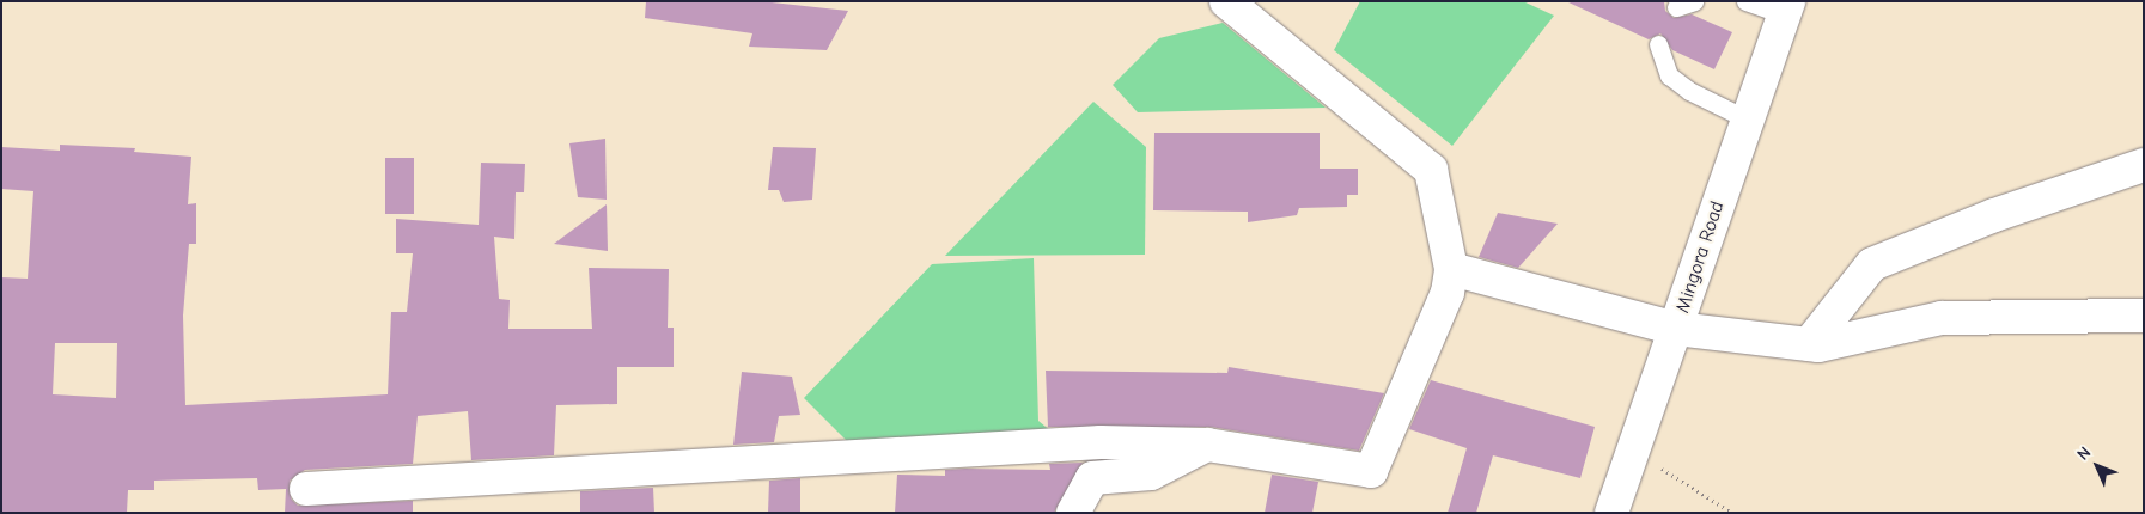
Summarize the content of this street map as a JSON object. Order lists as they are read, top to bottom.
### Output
{
  "streets": {
    "street": ["Mingora Road"]
  },
  "north": "top left"
}
